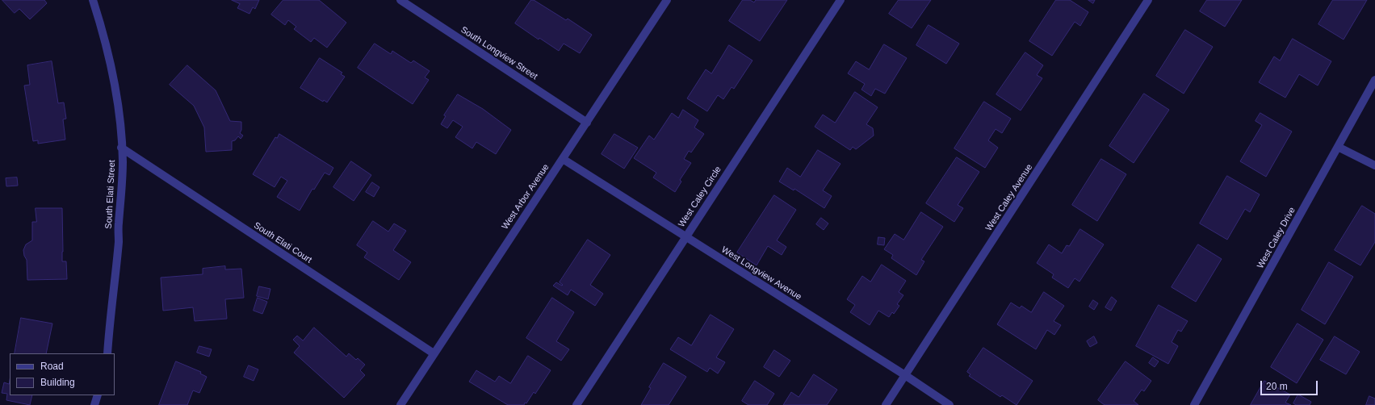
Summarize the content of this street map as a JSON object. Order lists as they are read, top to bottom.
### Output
{
  "streets": {
    "street": [
      "South Longview Street",
      "South Elati Street",
      "West Arbor Avenue",
      "West Caley Circle",
      "West Caley Avenue",
      "West Caley Drive",
      "South Elati Court",
      "West Longview Avenue"
    ]
  },
  "crossings": [
    ["South Longview Street", "West Arbor Avenue"],
    ["South Elati Street", "South Elati Court"],
    ["West Arbor Avenue", "South Elati Court"],
    ["West Arbor Avenue", "West Longview Avenue"],
    ["West Caley Circle", "West Longview Avenue"],
    ["West Caley Avenue", "West Longview Avenue"]
  ],
  "legend": ["Road", "Building"],
  "scale_bar": "20 m"
}
